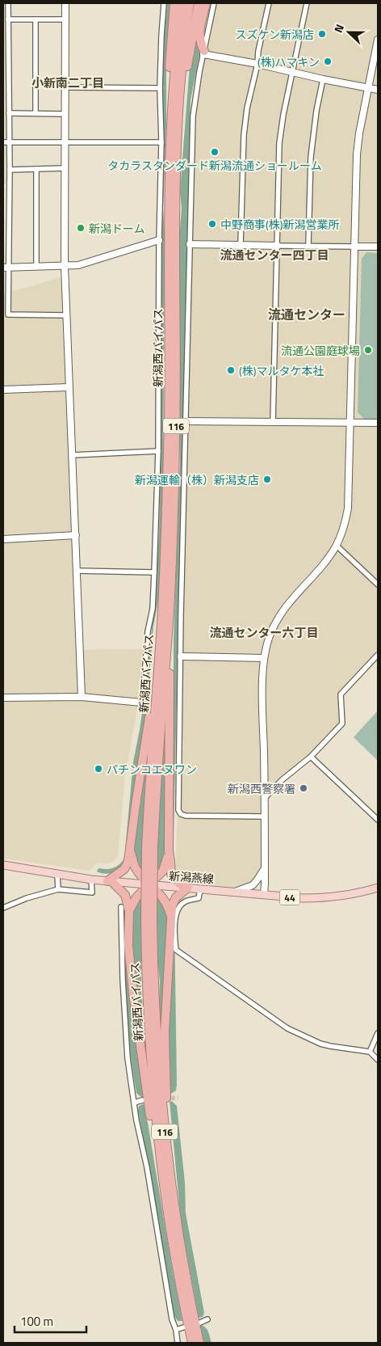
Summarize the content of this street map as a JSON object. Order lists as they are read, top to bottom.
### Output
{
  "streets": {
    "highway": ["新潟西バイパス", "116"],
    "main road": ["新潟燕線", "44"]
  },
  "districts": [
    "小新南二丁目",
    "流通センター四丁目",
    "流通センター",
    "流通センター六丁目"
  ],
  "places": [
    "スズケン新潟店",
    "(株)ハマキン",
    "タカラスタンダード新潟流通ショールーム",
    "中野商事(株)新潟営業所",
    "新潟ドーム",
    "流通公園庭球場",
    "(株)マルタケ本社",
    "新潟運輸（株）新潟支店",
    "パチンコエヌワン",
    "新潟西警察署"
  ],
  "scale_bar": "100 m",
  "north": "left"
}
